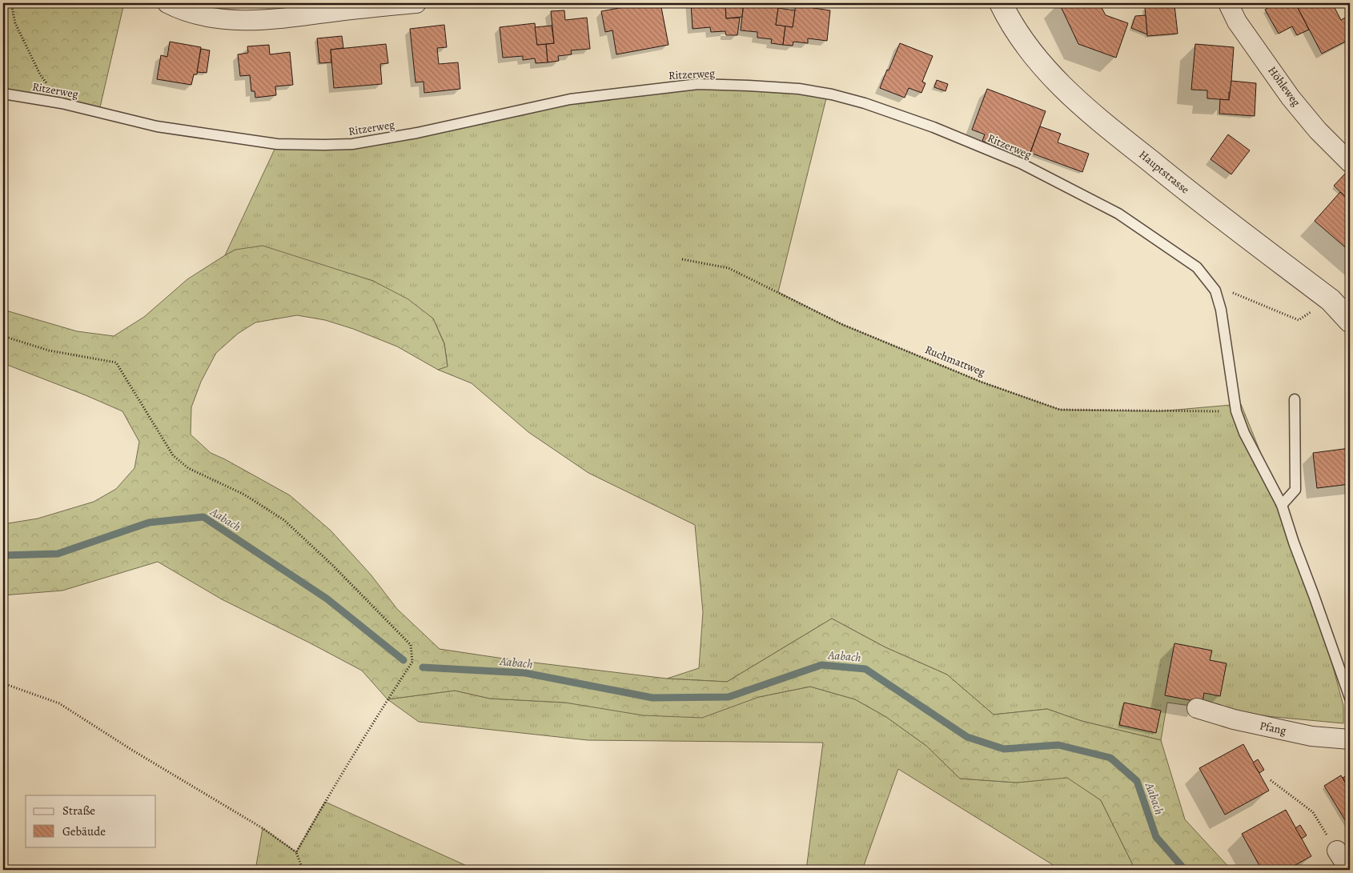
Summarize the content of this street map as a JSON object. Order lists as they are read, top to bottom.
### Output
{
  "streets": {
    "street": ["Höhleweg", "Hauptstrasse", "Pfang"],
    "lane": ["Ritzerweg"],
    "path": ["Ruchmattweg"]
  },
  "crossings": [
    ["Ritzerweg", "Ruchmattweg"]
  ],
  "water": ["Aabach"],
  "legend": ["Straße", "Gebäude"]
}
